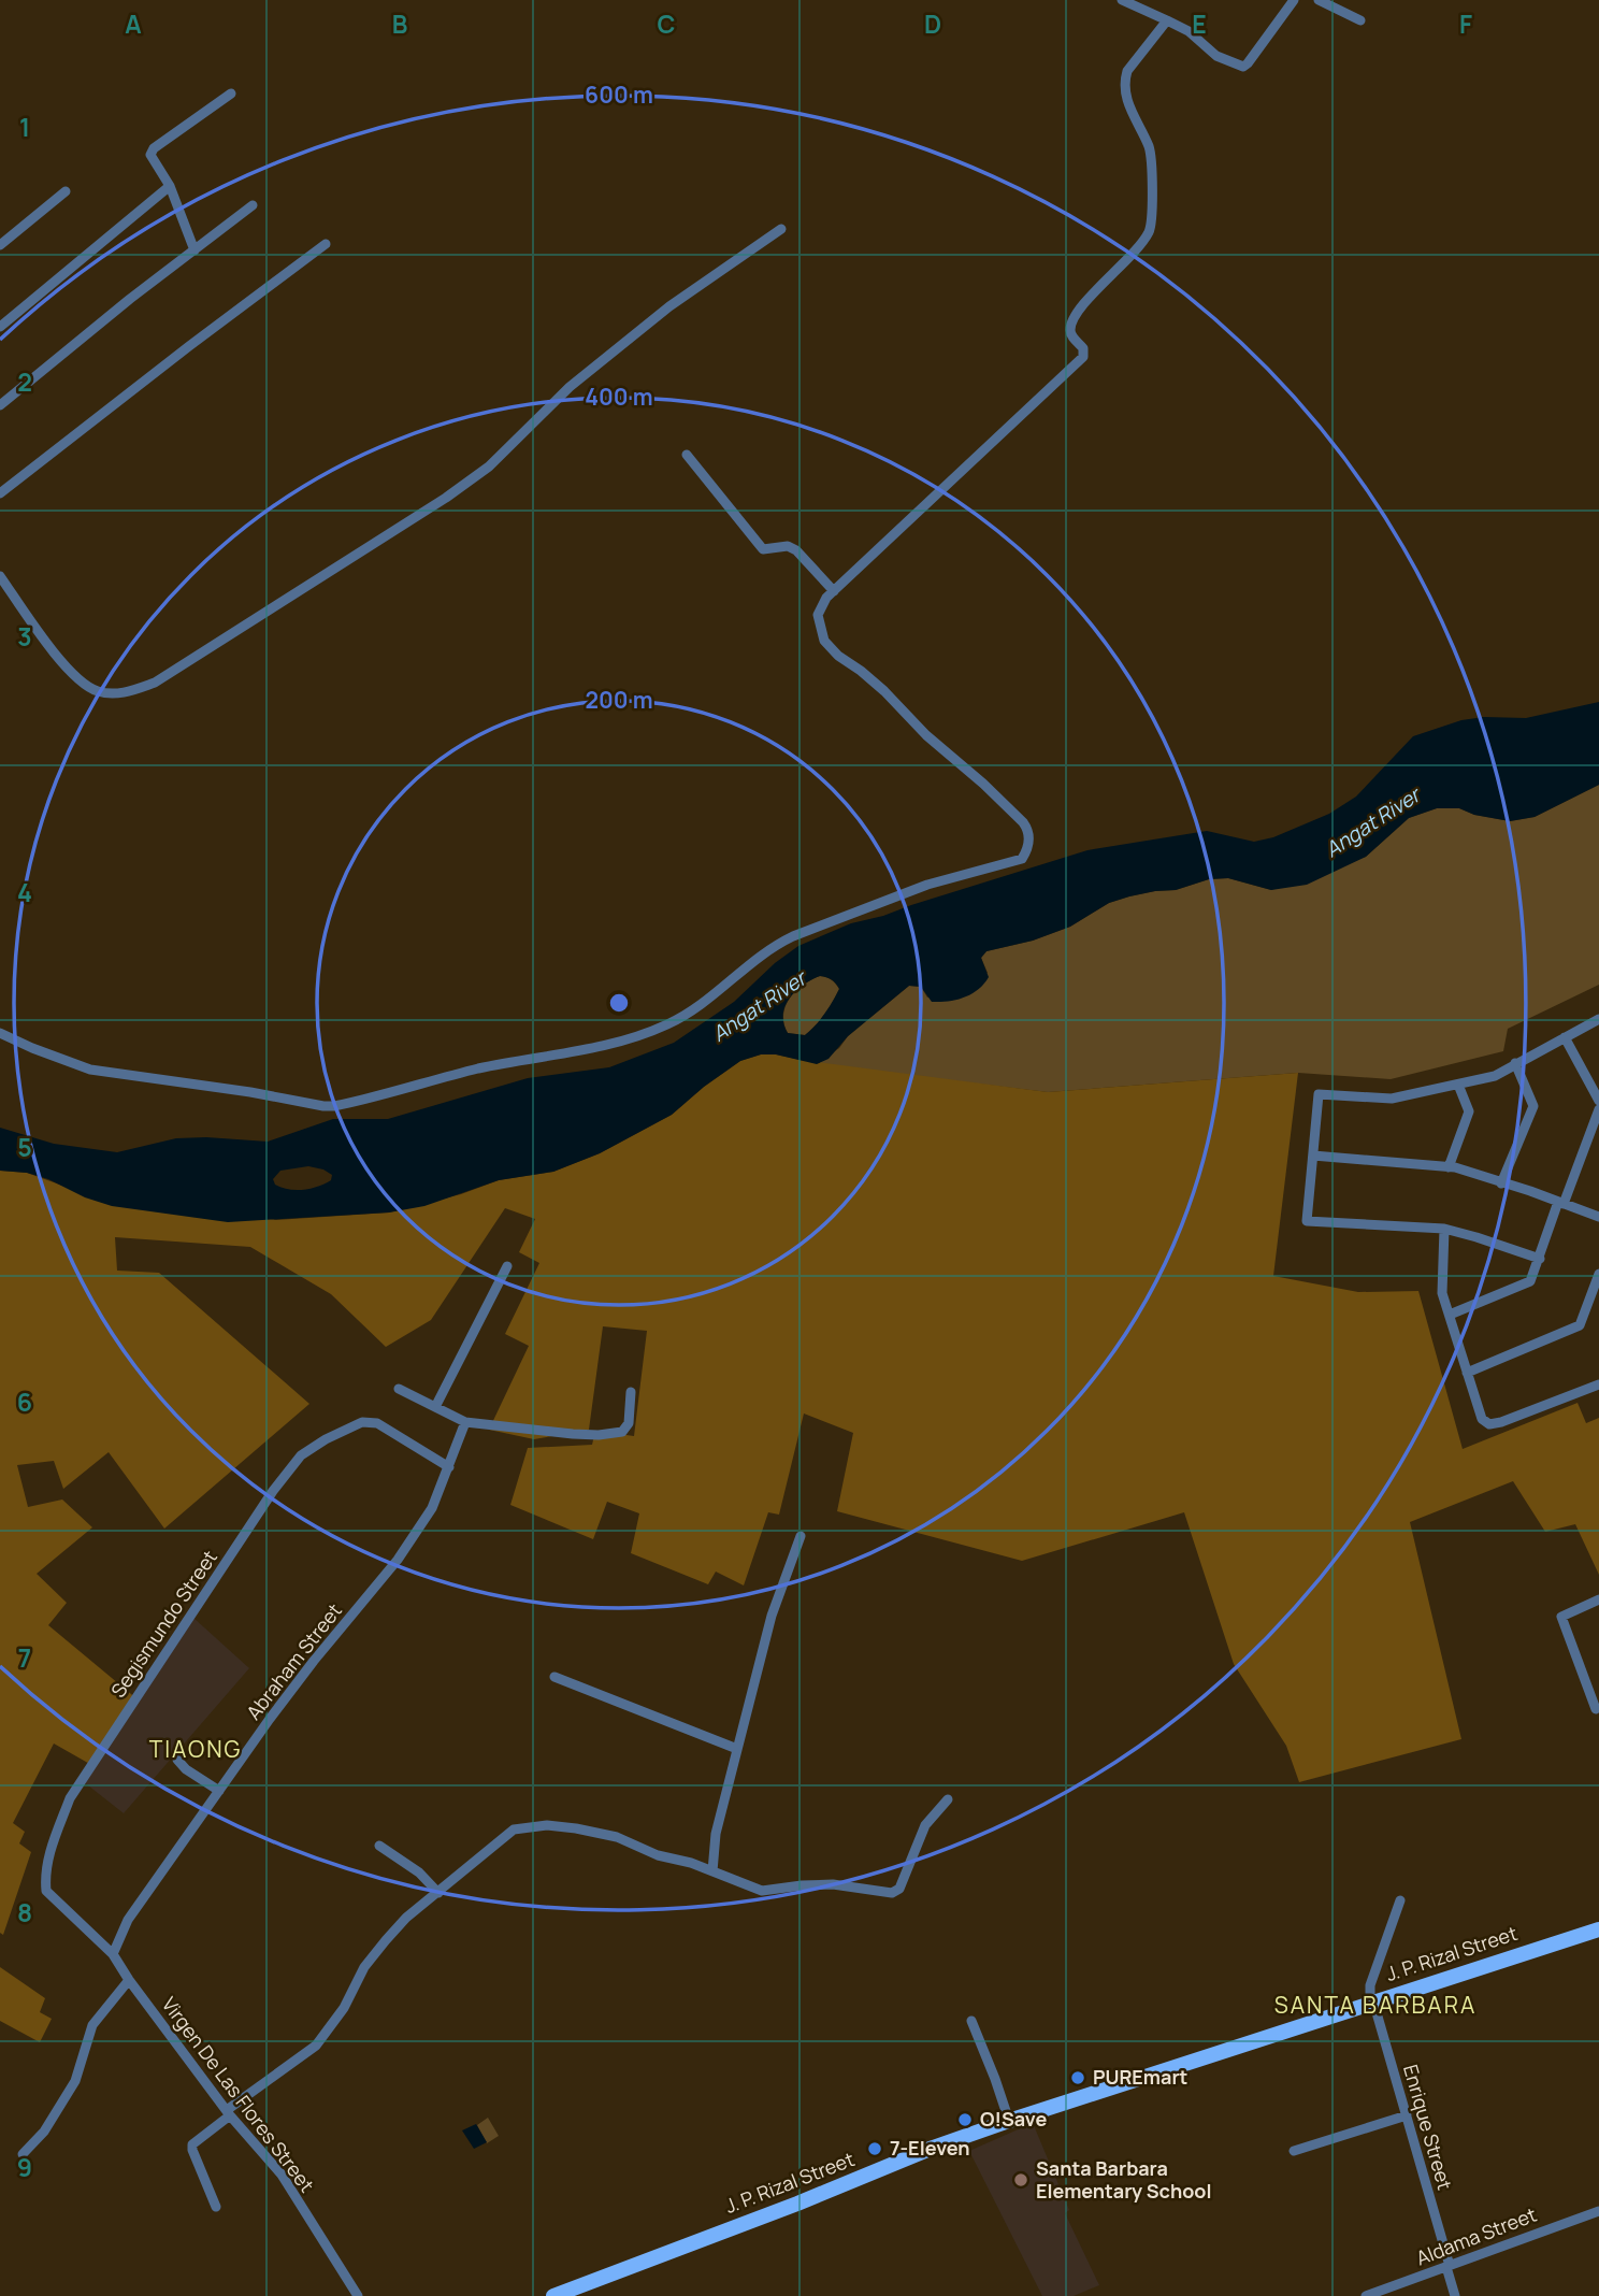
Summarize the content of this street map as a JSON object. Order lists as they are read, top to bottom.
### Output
{
  "streets": {
    "main road": ["J. P. Rizal Street"],
    "street": [
      "Segismundo Street",
      "Abraham Street",
      "Virgen De Las Flores Street",
      "Enrique Street",
      "Aldama Street"
    ]
  },
  "crossings": [
    ["Segismundo Street", "Abraham Street"],
    ["Segismundo Street", "Virgen De Las Flores Street"],
    ["Abraham Street", "Virgen De Las Flores Street"],
    ["J. P. Rizal Street", "Enrique Street"],
    ["Enrique Street", "Aldama Street"]
  ],
  "districts": ["TIAONG", "SANTA BARBARA"],
  "water": ["Angat River"],
  "places": [
    "PUREmart",
    "O!Save",
    "7-Eleven",
    "Santa Barbara Elementary School"
  ],
  "grid": {
    "columns": [
      "A",
      "B",
      "C",
      "D",
      "E",
      "F"
    ],
    "rows": [
      "1",
      "2",
      "3",
      "4",
      "5",
      "6",
      "7",
      "8",
      "9"
    ]
  },
  "rings": ["600 m", "400 m", "200 m"]
}
